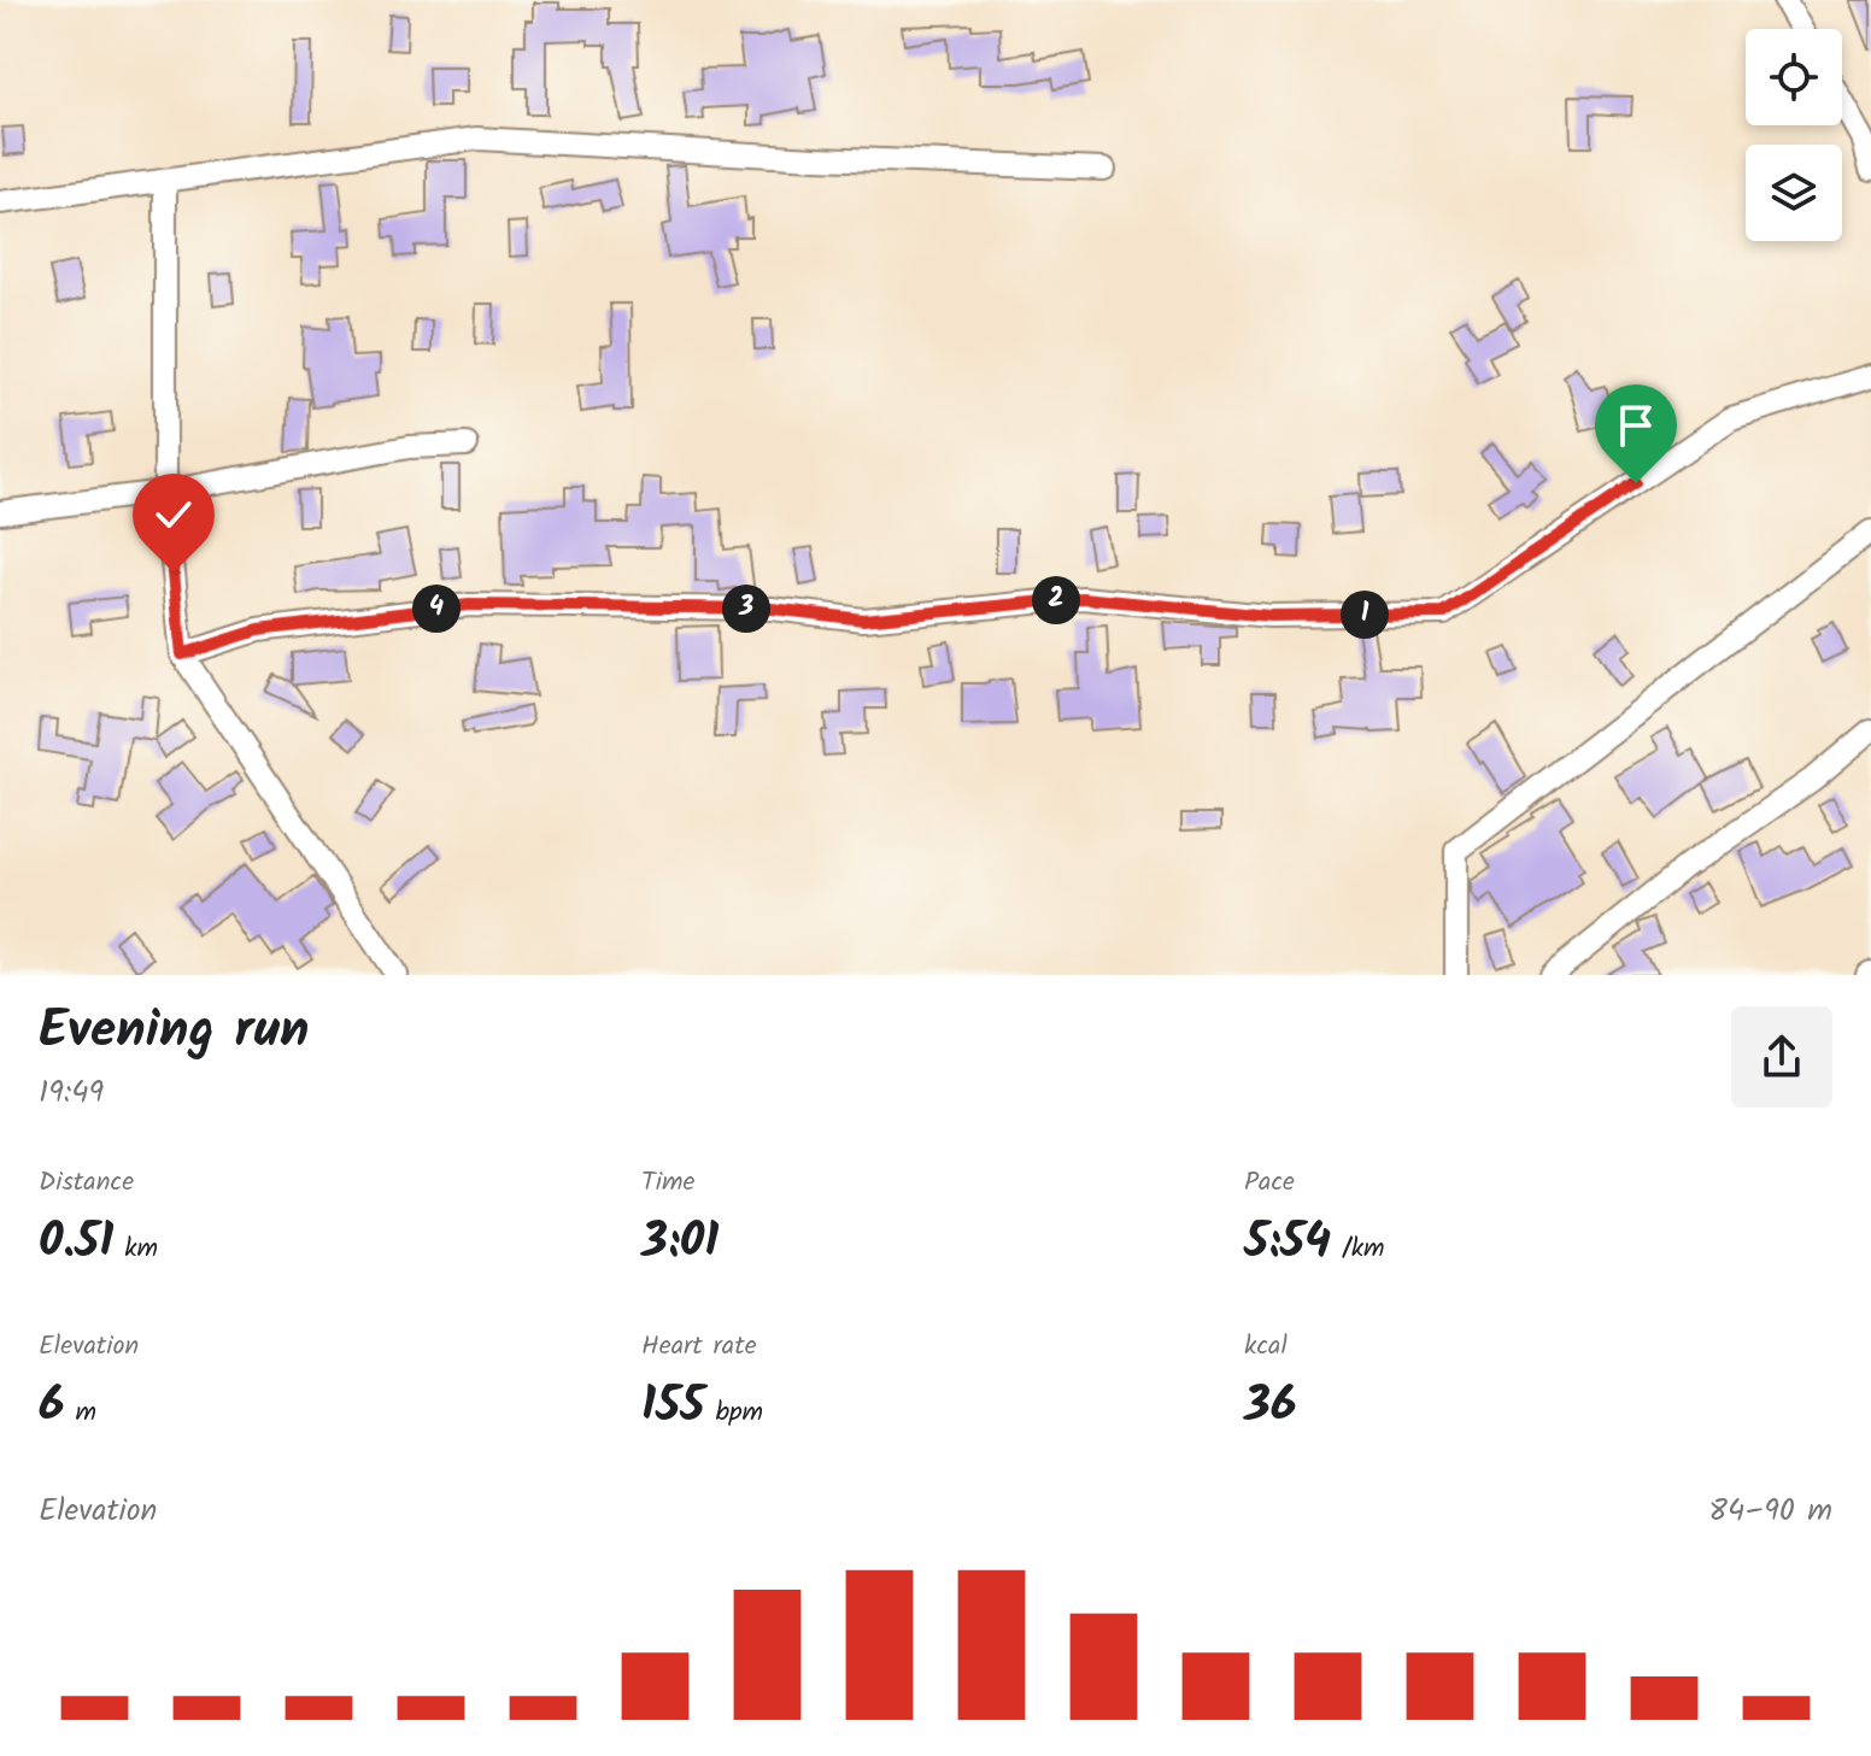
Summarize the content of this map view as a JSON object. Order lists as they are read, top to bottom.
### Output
{
  "page": {
    "pins": [
      "2",
      "3",
      "4",
      "1"
    ],
    "heading": ["Evening run", "19:49"],
    "stats": [
      ["Distance", "0.51 km"],
      ["Time", "3:01"],
      ["Pace", "5:54 /km"],
      ["Elevation", "6 m"],
      ["Heart rate", "155 bpm"],
      ["kcal", "36"]
    ],
    "chart": ["Elevation", "84–90 m"]
  }
}
